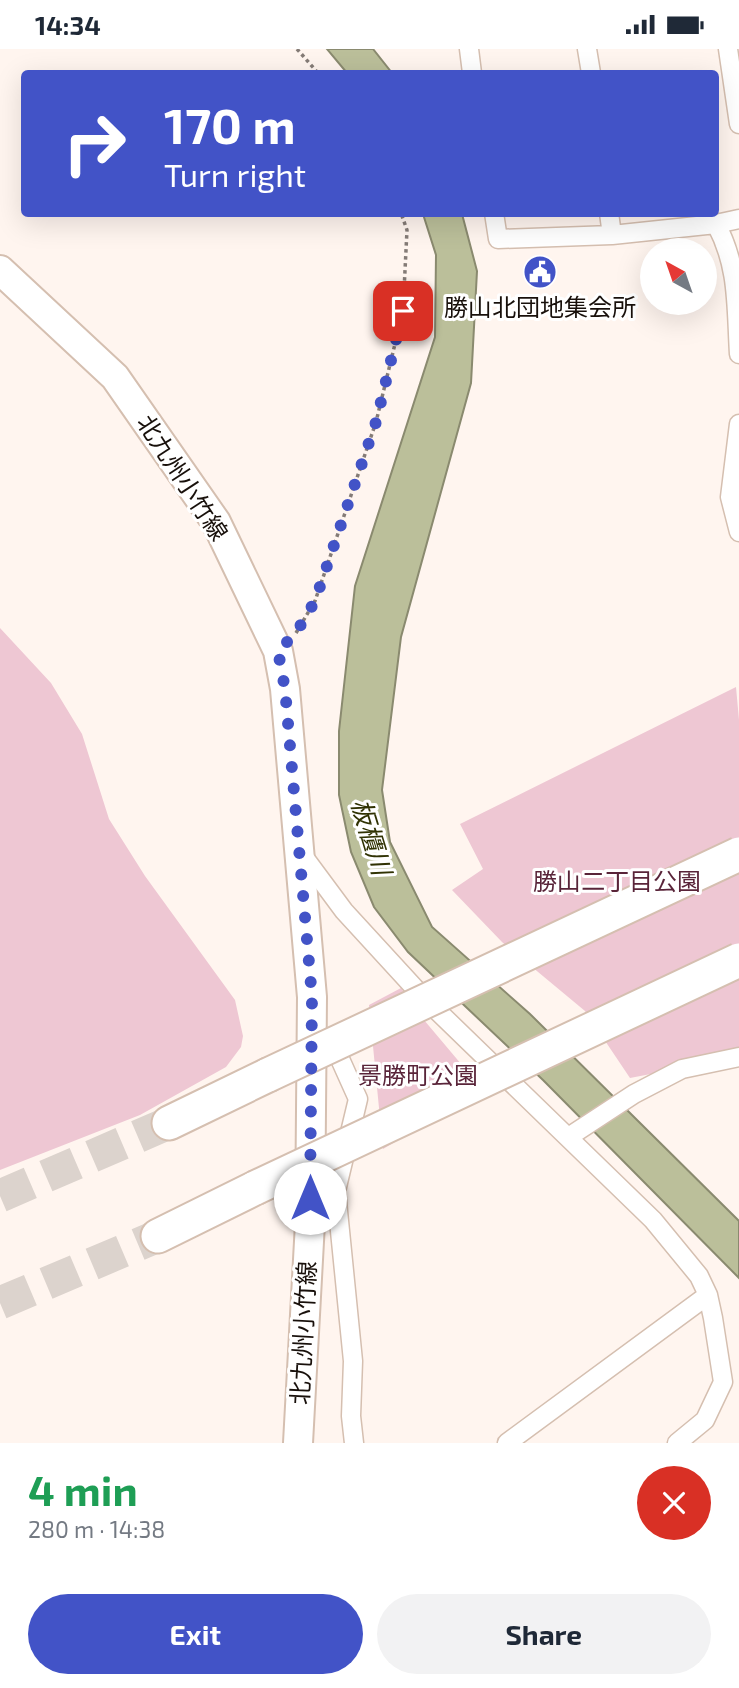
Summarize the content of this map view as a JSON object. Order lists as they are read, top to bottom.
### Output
{
  "streets": {
    "main road": ["北九州小竹線"]
  },
  "water": ["板櫃川"],
  "parks": ["勝山二丁目公園", "景勝町公園"],
  "places": {
    "public building": ["勝山北団地集会所"]
  },
  "north": "top left",
  "page": {
    "status": "14:34",
    "turn": ["170 m", "Turn right"],
    "heading": ["4 min", "280 m · 14:38"],
    "buttons": ["Exit", "Share"]
  }
}
